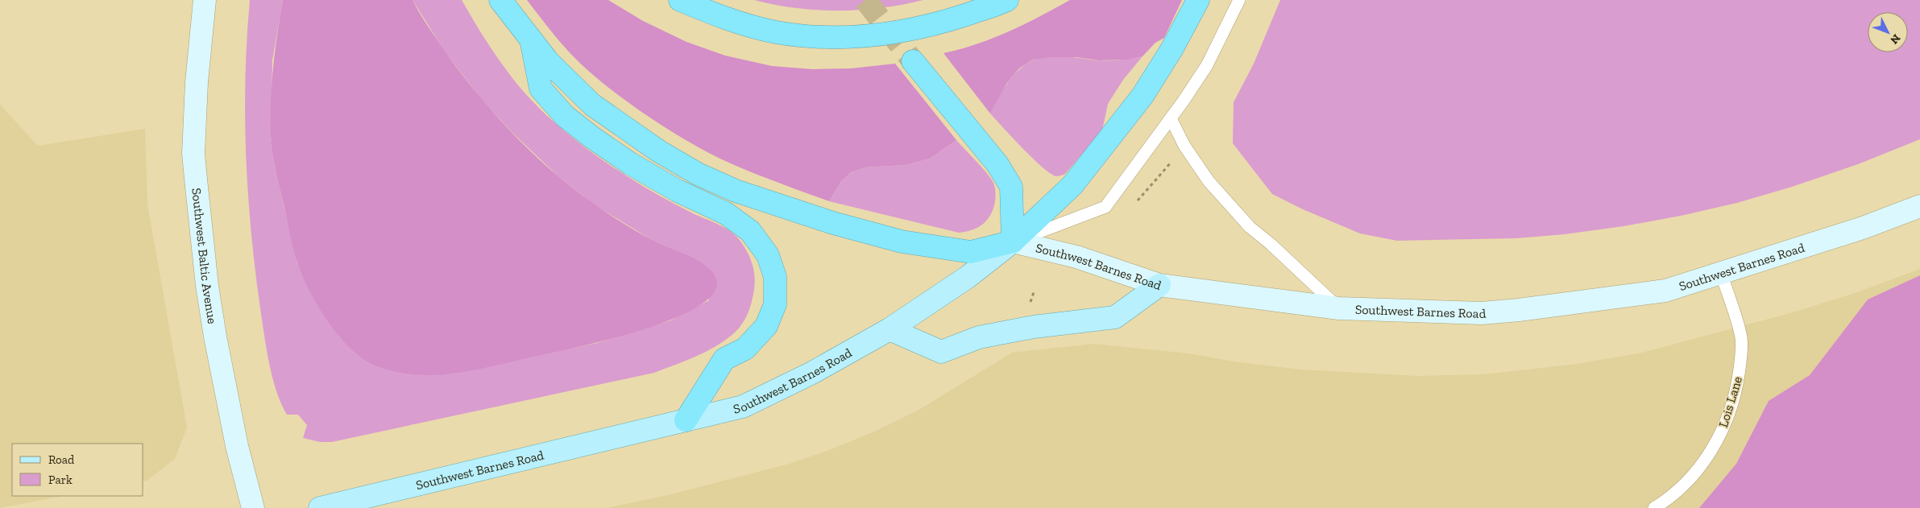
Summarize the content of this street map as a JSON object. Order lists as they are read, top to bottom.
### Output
{
  "streets": {
    "main road": ["Southwest Baltic Avenue", "Southwest Barnes Road"],
    "lane": ["Lois Lane"]
  },
  "crossings": [
    ["Southwest Barnes Road", "Lois Lane"]
  ],
  "legend": ["Road", "Park"],
  "north": "bottom right"
}
